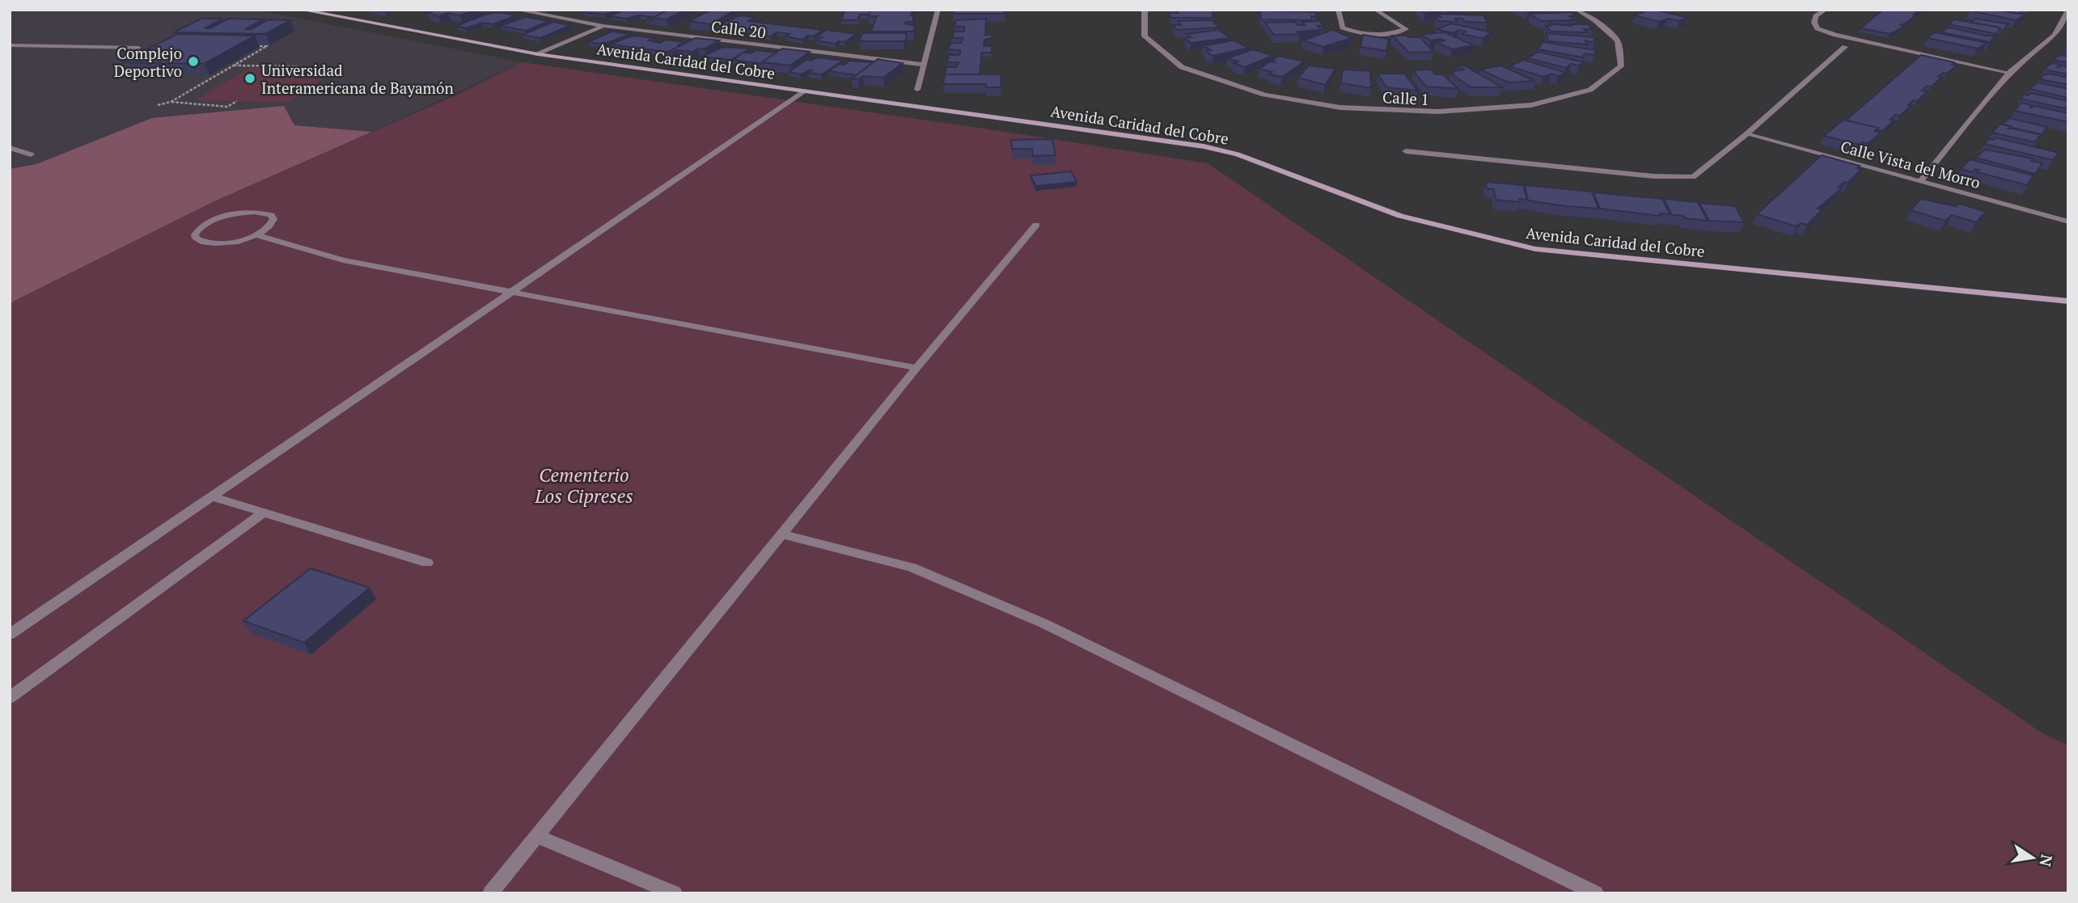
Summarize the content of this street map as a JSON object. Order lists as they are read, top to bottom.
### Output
{
  "streets": {
    "street": [
      "Calle 20",
      "Avenida Caridad del Cobre",
      "Calle 1",
      "Calle Vista del Morro"
    ]
  },
  "parks": ["Cementerio Los Cipreses"],
  "places": ["Complejo Deportivo", "Universidad Interamericana de Bayamón"],
  "north": "right"
}
